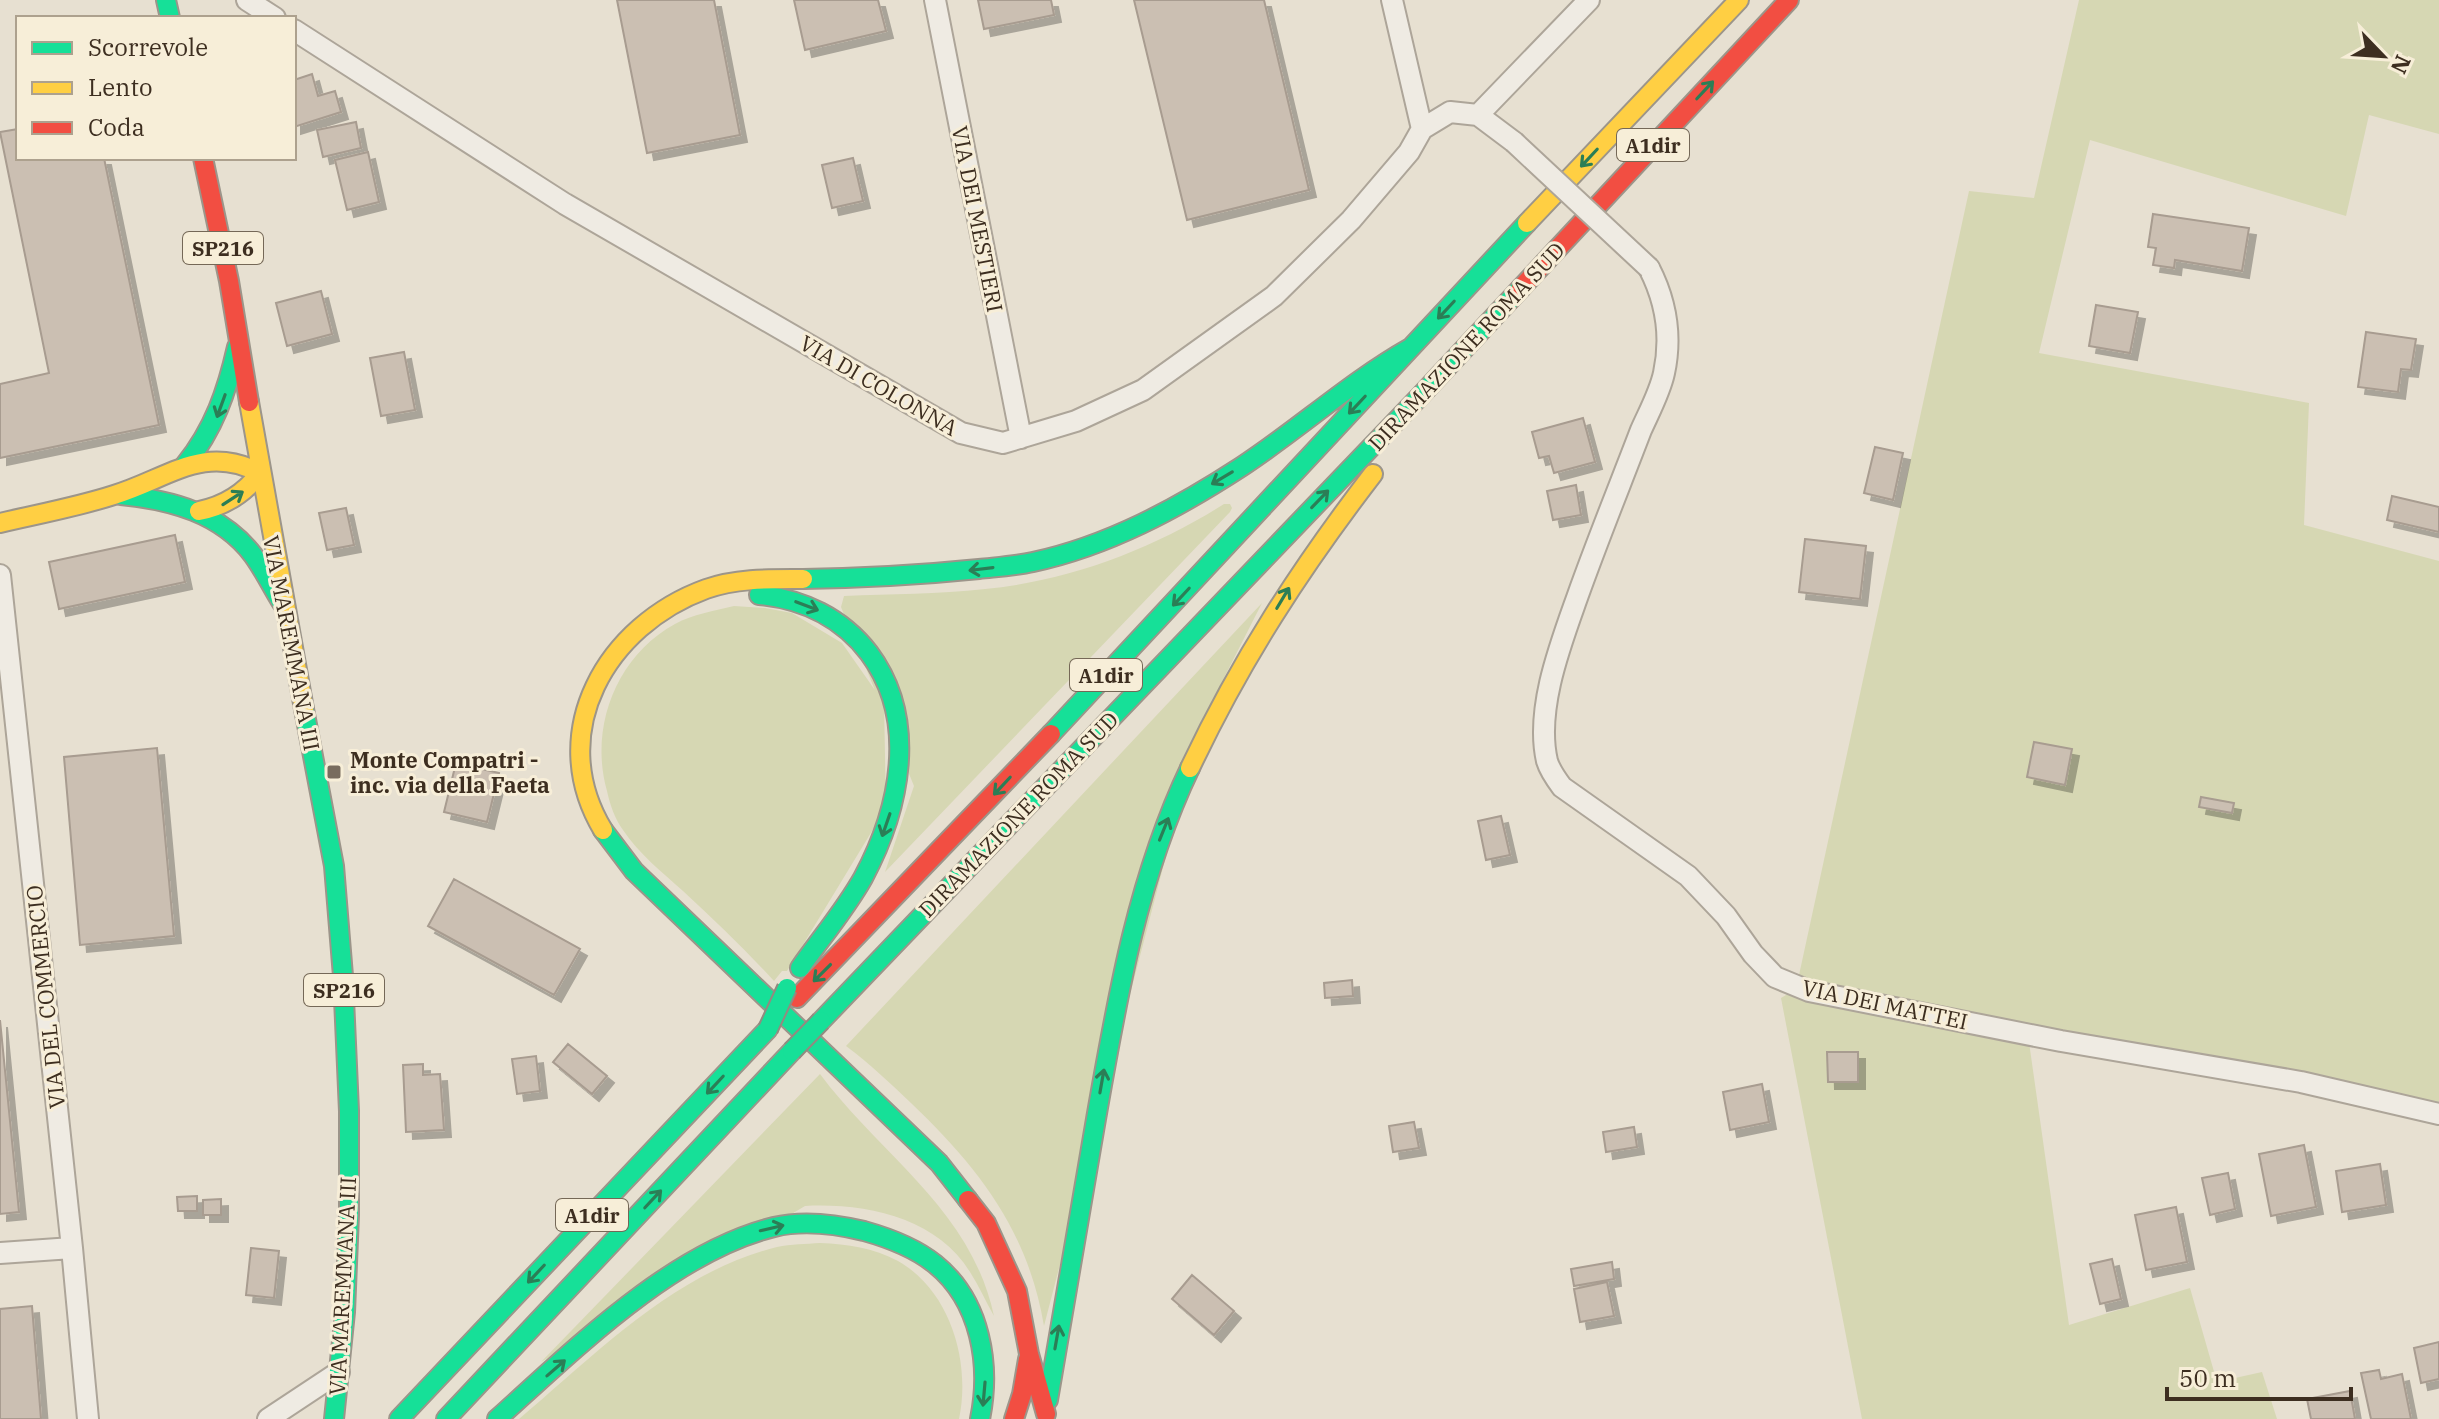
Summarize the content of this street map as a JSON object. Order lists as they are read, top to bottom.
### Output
{
  "streets": {
    "main road": [
      "A1dir",
      "SP216",
      "DIRAMAZIONE ROMA SUD",
      "VIA MAREMMANA III"
    ],
    "street": [
      "VIA DEI MESTIERI",
      "VIA DI COLONNA",
      "VIA DEL COMMERCIO",
      "VIA DEI MATTEI"
    ]
  },
  "crossings": [
    ["A1dir", "DIRAMAZIONE ROMA SUD"],
    ["VIA DEI MESTIERI", "VIA DI COLONNA"]
  ],
  "places": {
    "transit": ["Monte Compatri - inc. via della Faeta"]
  },
  "legend": ["Scorrevole", "Lento", "Coda"],
  "scale_bar": "50 m",
  "north": "bottom right"
}
